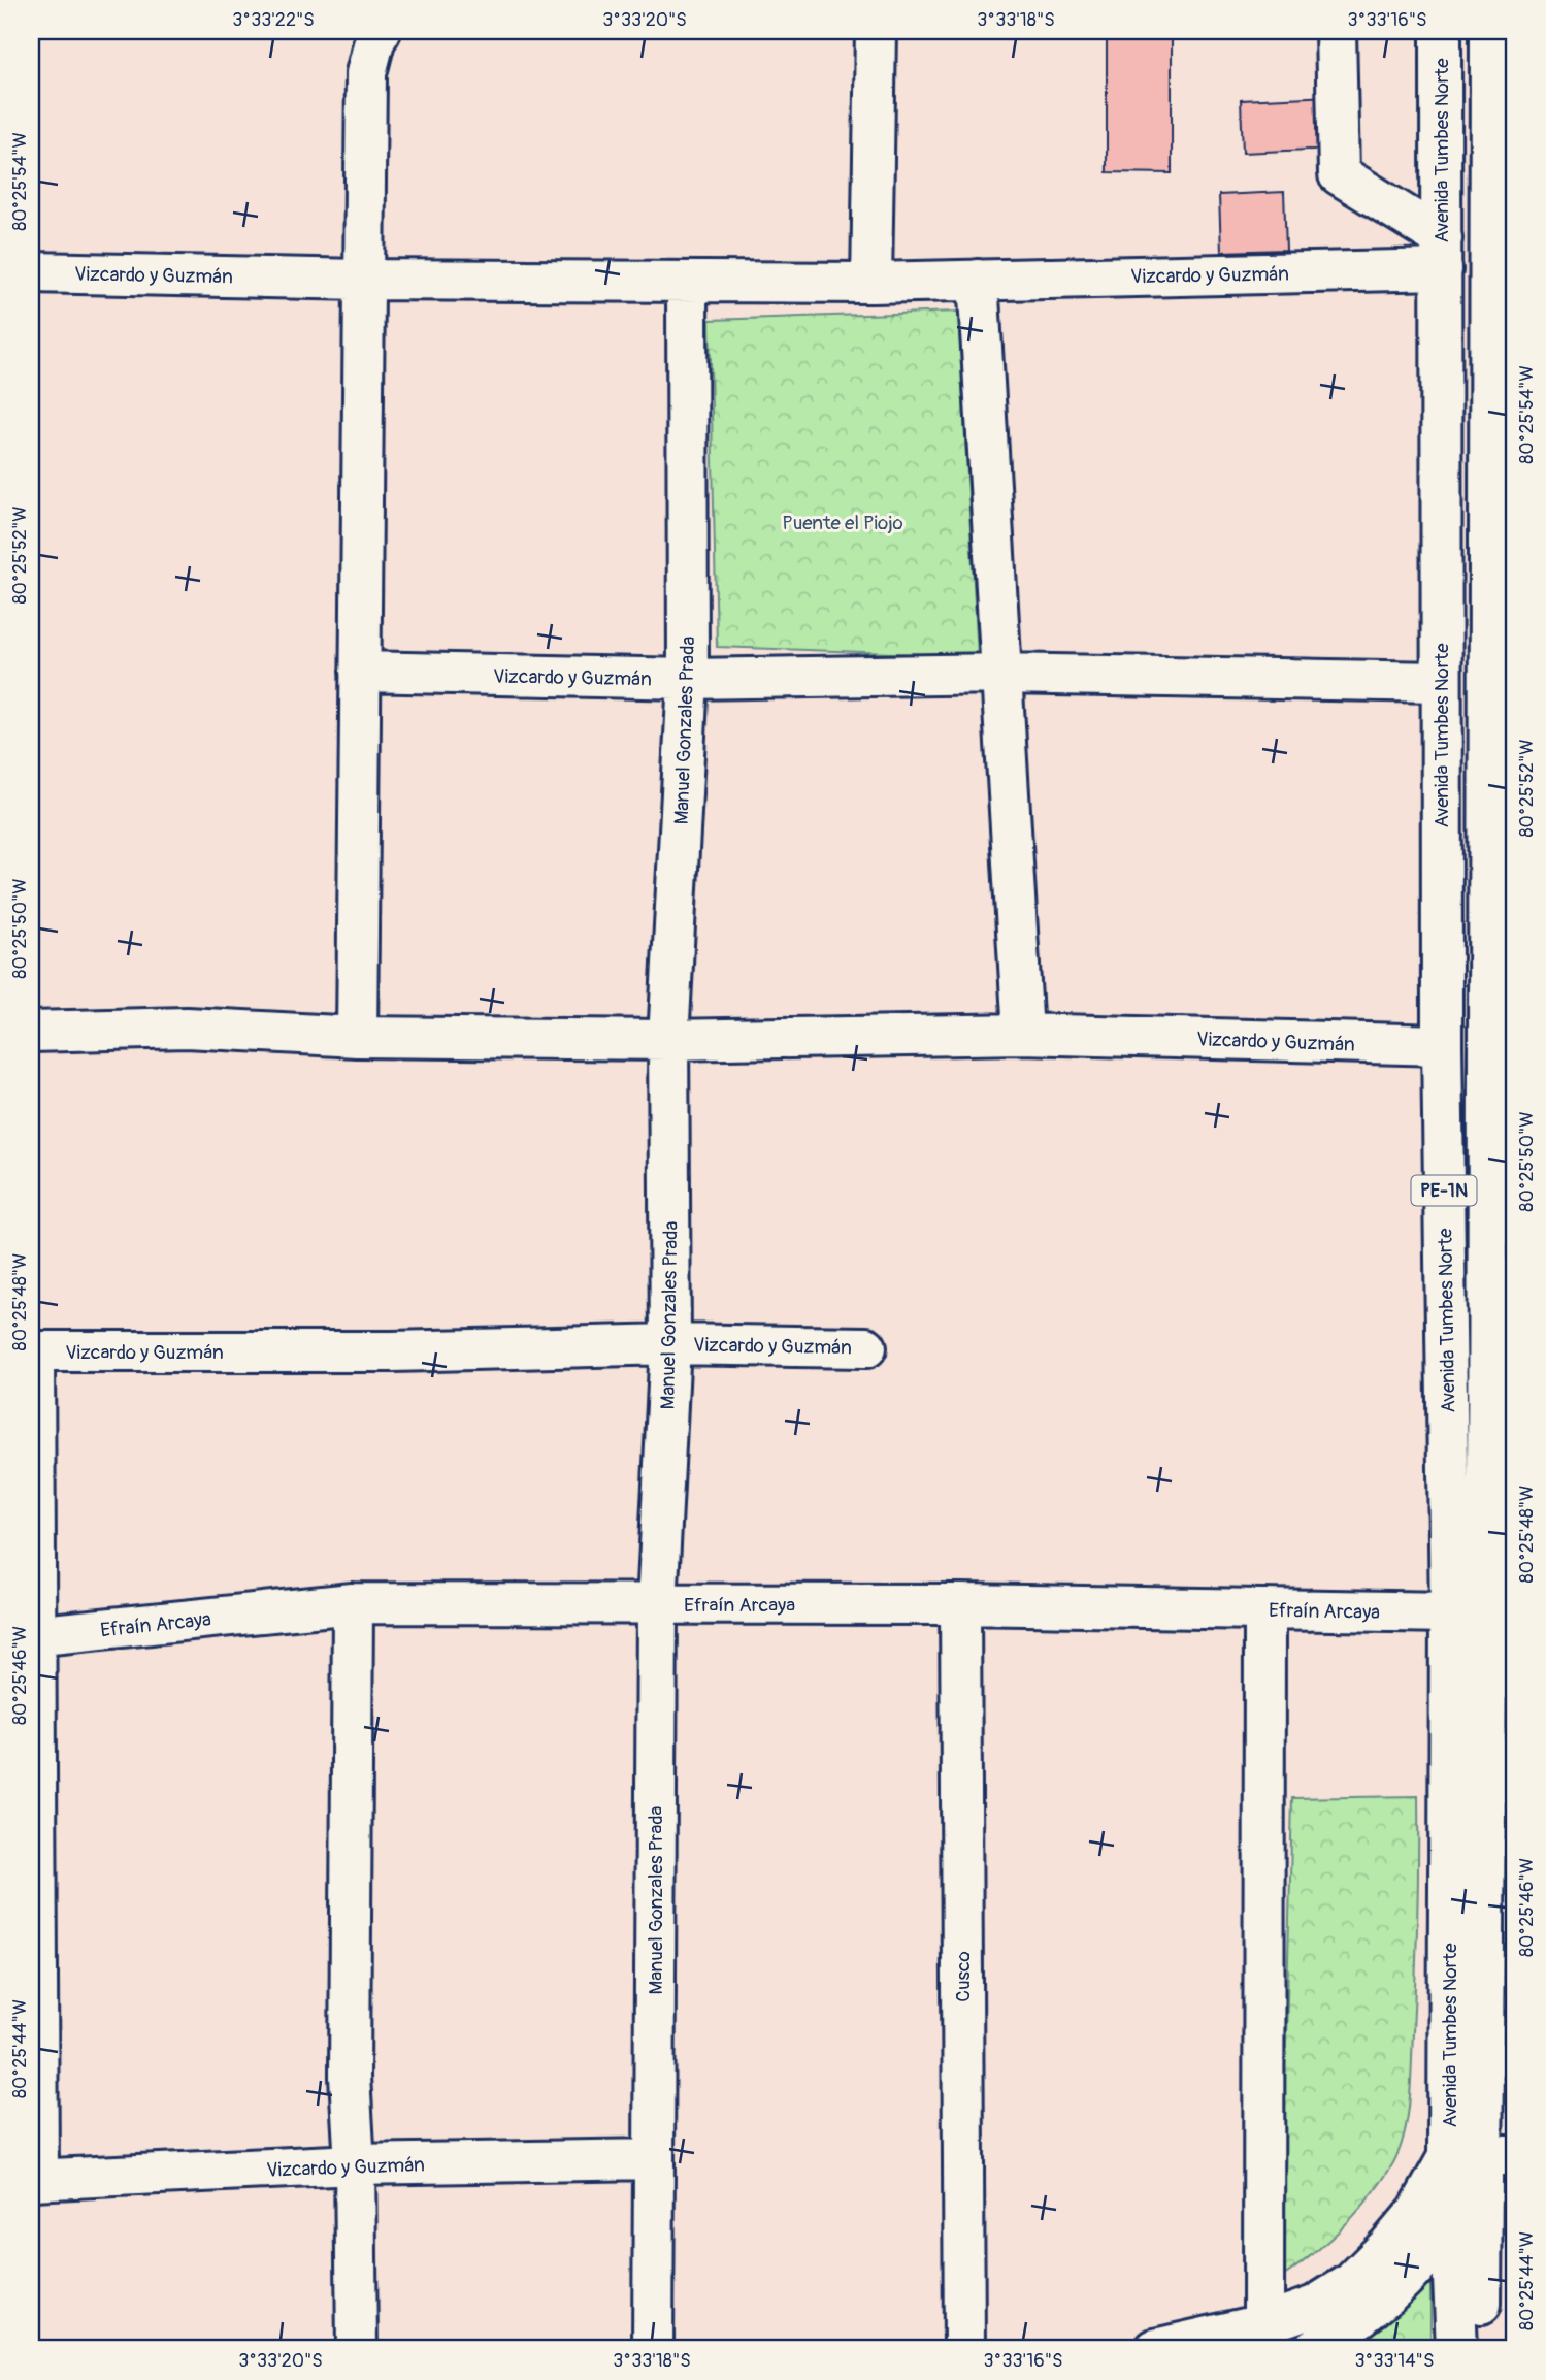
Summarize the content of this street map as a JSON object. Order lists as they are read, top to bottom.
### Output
{
  "streets": {
    "main road": [
      "Avenida Tumbes Norte",
      "Vizcardo y Guzmán",
      "Manuel Gonzales Prada",
      "PE-1N",
      "Efraín Arcaya",
      "Cusco"
    ]
  },
  "crossings": [
    ["Avenida Tumbes Norte", "Vizcardo y Guzmán"],
    ["Avenida Tumbes Norte", "Efraín Arcaya"],
    ["Vizcardo y Guzmán", "Manuel Gonzales Prada"],
    ["Vizcardo y Guzmán", "Efraín Arcaya"],
    ["Manuel Gonzales Prada", "Efraín Arcaya"],
    ["Efraín Arcaya", "Cusco"]
  ],
  "parks": ["Puente el Piojo"],
  "coordinates": [
    "3°33'22\"S",
    "3°33'20\"S",
    "3°33'18\"S",
    "3°33'16\"S",
    "80°25'54\"W",
    "80°25'52\"W",
    "80°25'50\"W",
    "80°25'48\"W",
    "80°25'46\"W",
    "80°25'44\"W",
    "3°33'14\"S"
  ]
}
